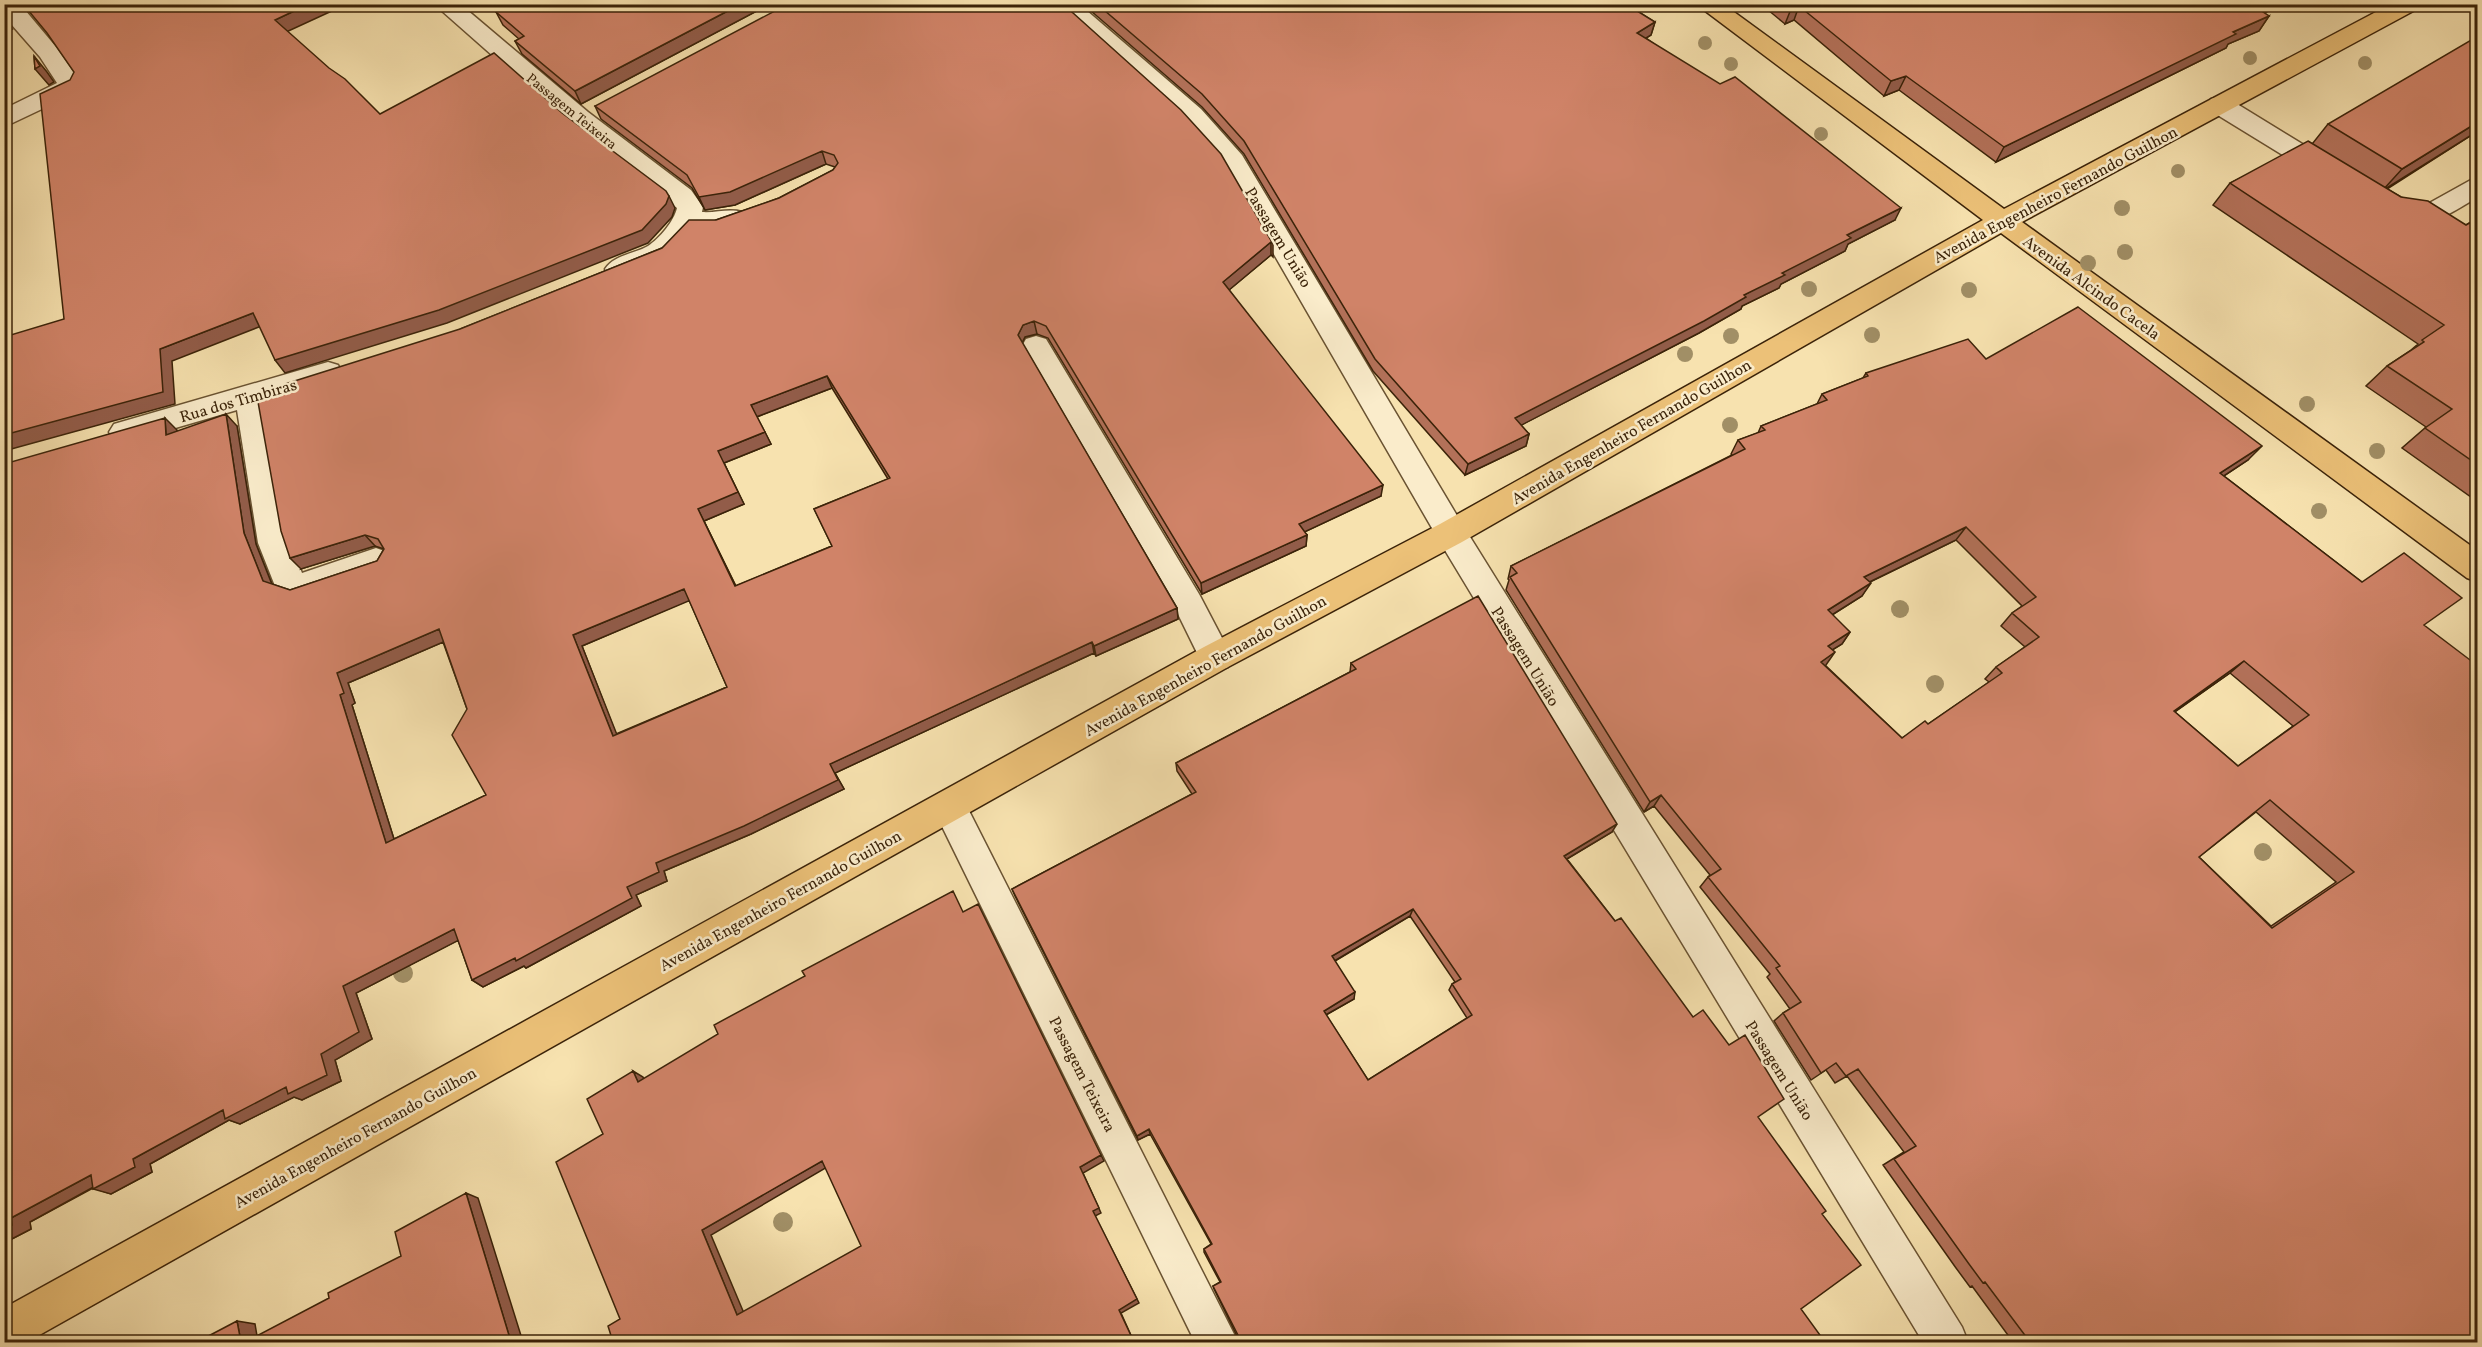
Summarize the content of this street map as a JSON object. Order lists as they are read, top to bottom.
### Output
{
  "streets": {
    "main road": ["Avenida Engenheiro Fernando Guilhon", "Avenida Alcindo Cacela"],
    "street": ["Passagem Teixeira", "Passagem União", "Rua dos Timbiras"]
  },
  "crossings": [
    ["Passagem Teixeira", "Avenida Engenheiro Fernando Guilhon"],
    ["Avenida Engenheiro Fernando Guilhon", "Passagem União"],
    ["Avenida Engenheiro Fernando Guilhon", "Avenida Alcindo Cacela"]
  ]
}
